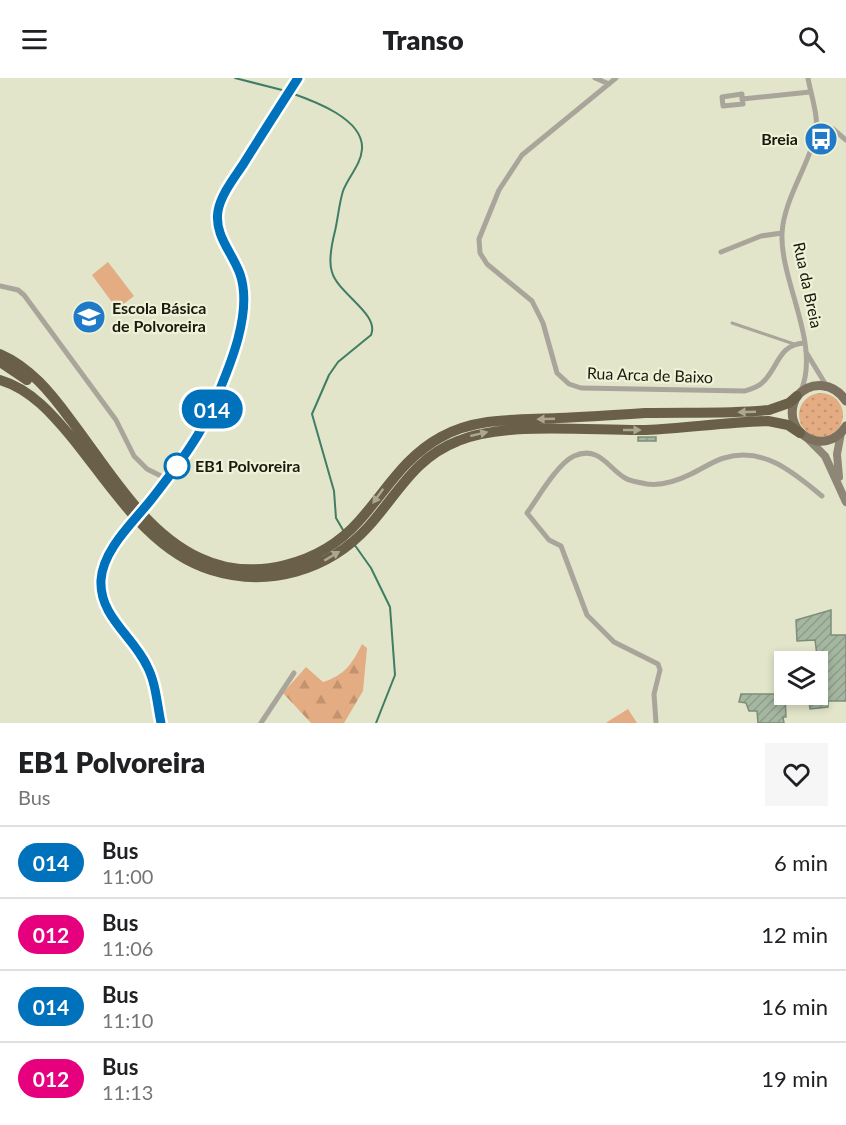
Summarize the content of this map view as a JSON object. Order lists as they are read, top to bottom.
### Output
{
  "streets": {
    "street": ["Rua da Breia", "Rua Arca de Baixo"]
  },
  "places": {
    "bus stop": ["Breia"],
    "school or university": ["Escola Básica de Polvoreira"],
    "other": ["EB1 Polvoreira"]
  },
  "lines": ["bus line 014"],
  "page": {
    "header": "Transo",
    "on_map": "014",
    "heading": ["EB1 Polvoreira", "Bus"],
    "list": [
      {
        "mark": "014",
        "name": "Bus",
        "note": "11:00",
        "value": "6 min"
      },
      {
        "mark": "012",
        "name": "Bus",
        "note": "11:06",
        "value": "12 min"
      },
      {
        "mark": "014",
        "name": "Bus",
        "note": "11:10",
        "value": "16 min"
      },
      {
        "mark": "012",
        "name": "Bus",
        "note": "11:13",
        "value": "19 min"
      }
    ]
  }
}
